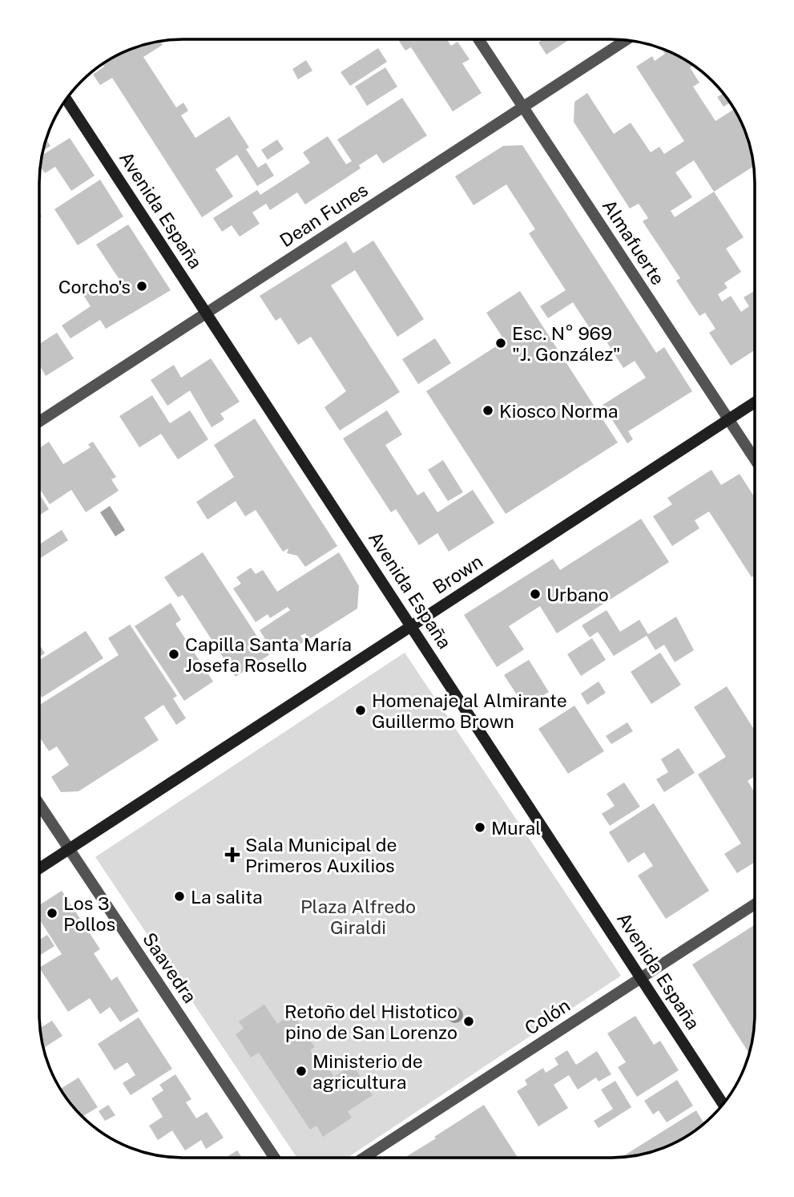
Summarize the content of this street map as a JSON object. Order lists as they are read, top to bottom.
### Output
{
  "streets": {
    "main road": ["Avenida España", "Brown"],
    "street": [
      "Dean Funes",
      "Almafuerte",
      "Saavedra",
      "Colón"
    ]
  },
  "crossings": [
    ["Avenida España", "Dean Funes"],
    ["Avenida España", "Brown"],
    ["Avenida España", "Colón"],
    ["Dean Funes", "Almafuerte"],
    ["Almafuerte", "Brown"],
    ["Brown", "Saavedra"]
  ],
  "parks": ["Plaza Alfredo Giraldi"],
  "places": {
    "other": [
      "Corcho's",
      "Esc. N° 969 \"J. González\"",
      "Kiosco Norma",
      "Urbano",
      "Capilla Santa María Josefa Rosello",
      "Homenaje al Almirante Guillermo Brown",
      "Mural",
      "La salita",
      "Los 3 Pollos",
      "Retoño del Histotico pino de San Lorenzo",
      "Ministerio de agricultura"
    ],
    "health": ["Sala Municipal de Primeros Auxilios"]
  }
}
